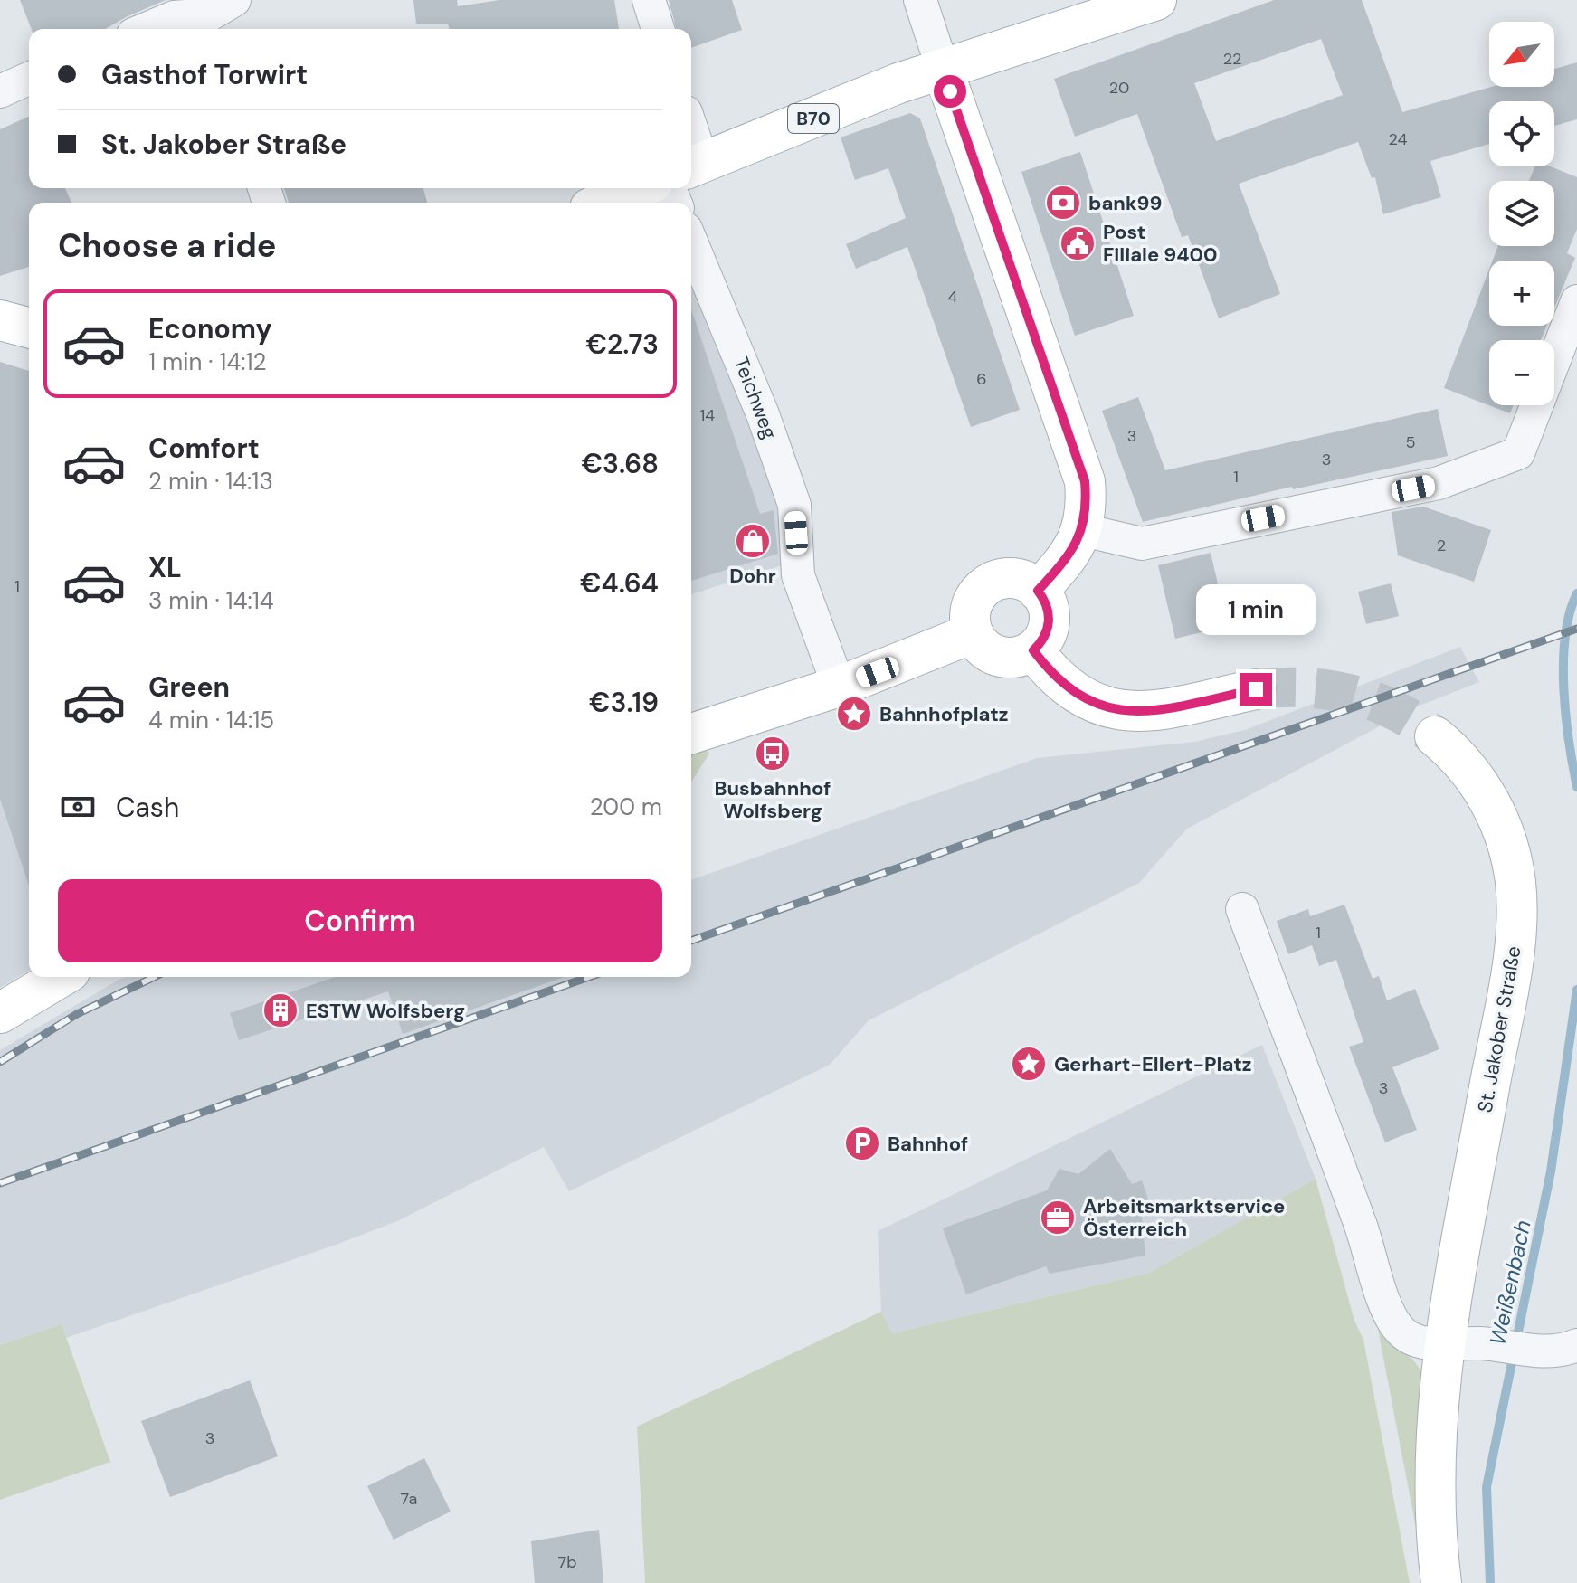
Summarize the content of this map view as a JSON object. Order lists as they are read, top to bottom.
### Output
{
  "streets": {
    "main road": ["B70", "St. Jakober Straße"],
    "street": ["Teichweg"]
  },
  "water": ["Weißenbach"],
  "places": {
    "bank": ["bank99"],
    "public building": ["Post Filiale 9400"],
    "shop": ["Dohr"],
    "place": ["Bahnhofplatz", "Gerhart-Ellert-Platz"],
    "bus stop": ["Busbahnhof Wolfsberg"],
    "building": ["ESTW Wolfsberg"],
    "parking": ["Bahnhof"],
    "office": ["Arbeitsmarktservice Österreich"]
  },
  "house_numbers": [
    "22",
    "20",
    "24",
    "4",
    "6",
    "14",
    "3",
    "5",
    "3",
    "1",
    "2",
    "1",
    "1",
    "3",
    "3",
    "7a",
    "7b"
  ],
  "north": "bottom left",
  "page": {
    "map_buttons": ["+", "−"],
    "banner": ["Gasthof Torwirt", "St. Jakober Straße"],
    "heading": "Choose a ride",
    "list": [
      {
        "name": "Economy",
        "note": "1 min · 14:12",
        "value": "€2.73"
      },
      {
        "name": "Comfort",
        "note": "2 min · 14:13",
        "value": "€3.68"
      },
      {
        "name": "XL",
        "note": "3 min · 14:14",
        "value": "€4.64"
      },
      {
        "name": "Green",
        "note": "4 min · 14:15",
        "value": "€3.19"
      }
    ],
    "bubble": "1 min",
    "pay": ["Cash", "200 m"],
    "buttons": "Confirm"
  }
}
